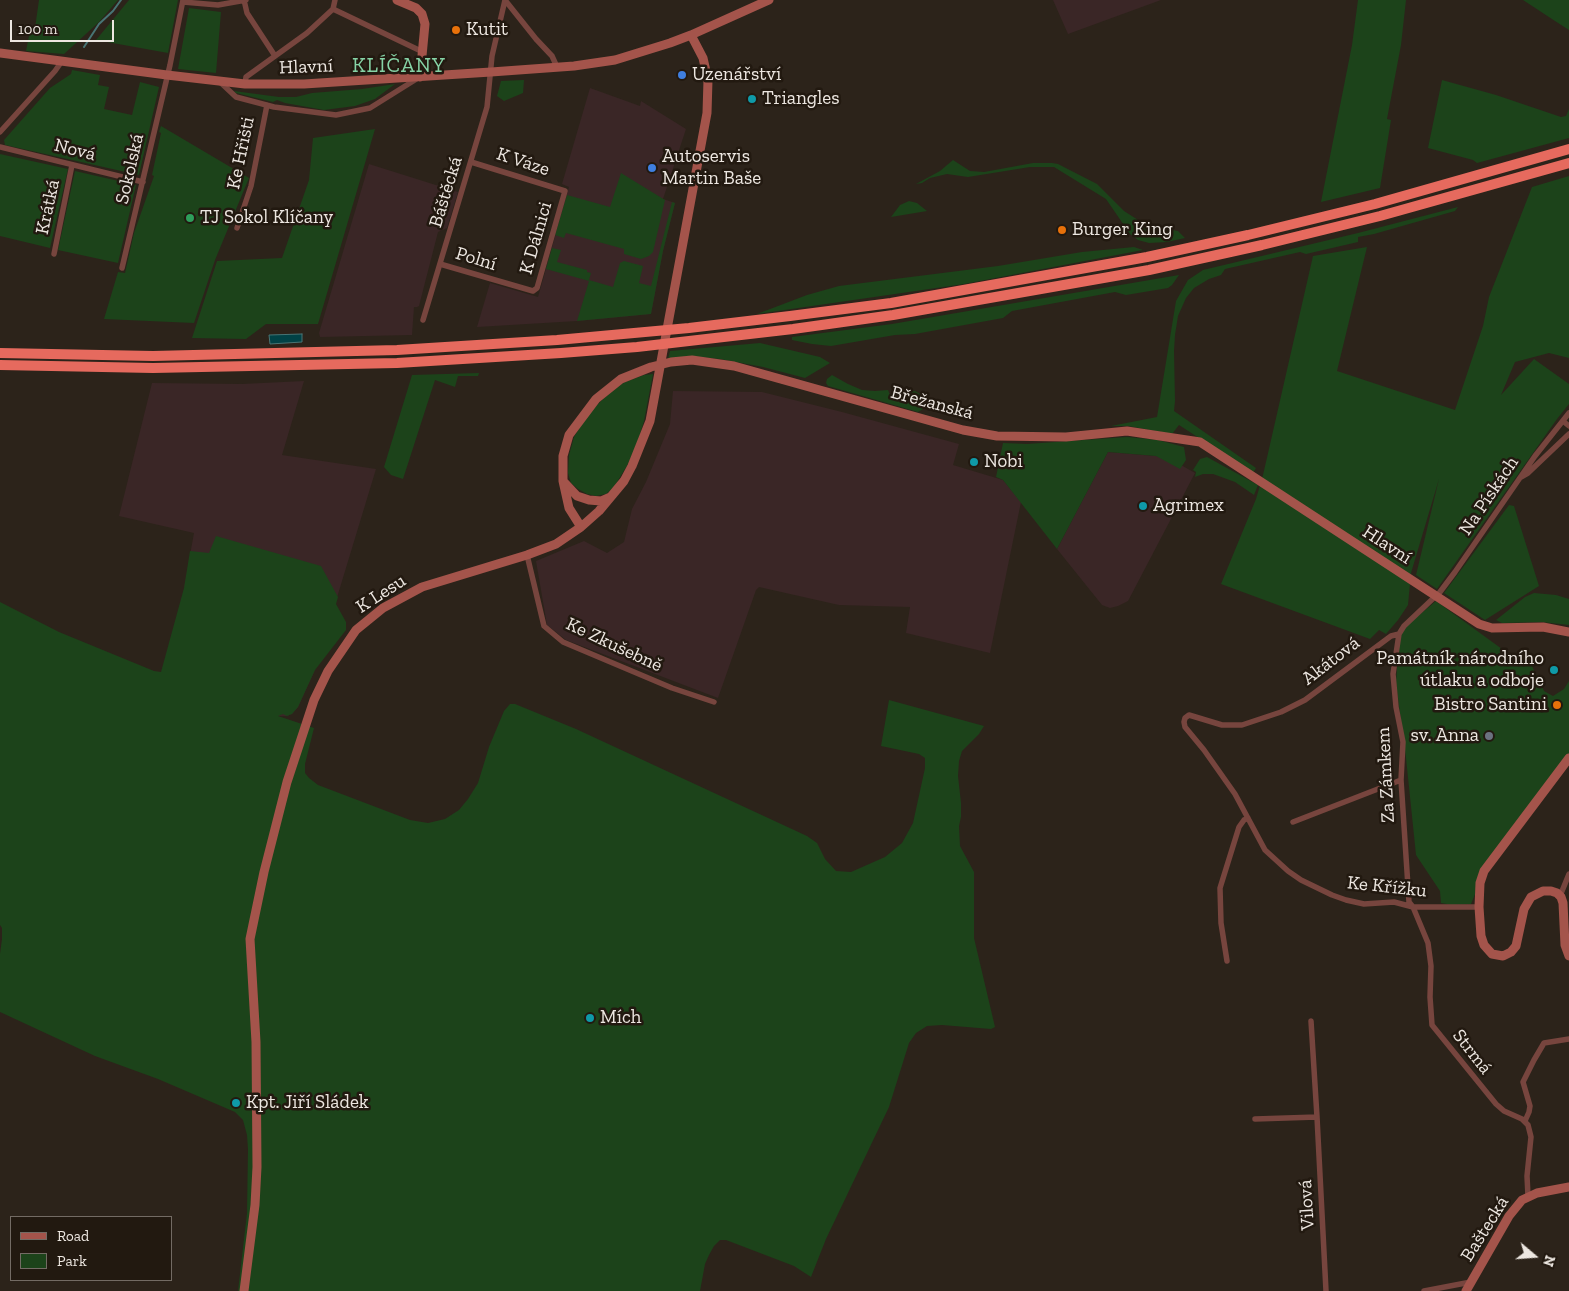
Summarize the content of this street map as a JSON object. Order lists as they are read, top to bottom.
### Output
{
  "streets": {
    "street": [
      "Hlavní",
      "Nová",
      "Ke Hřišti",
      "K Váze",
      "Sokolská",
      "Báštěcká",
      "Krátká",
      "K Dálnici",
      "Polní",
      "Břežanská",
      "Na Pískách",
      "K Lesu",
      "Ke Zkušebně",
      "Akátová",
      "Za Zámkem",
      "Ke Křížku",
      "Strmá",
      "Vilová",
      "Baštecká"
    ]
  },
  "crossings": [
    ["Hlavní", "Ke Hřišti"],
    ["Hlavní", "Sokolská"],
    ["Hlavní", "Báštěcká"],
    ["Hlavní", "Břežanská"],
    ["Hlavní", "Na Pískách"],
    ["Nová", "Sokolská"],
    ["Nová", "Krátká"],
    ["K Váze", "Báštěcká"],
    ["K Váze", "K Dálnici"],
    ["Báštěcká", "Polní"],
    ["K Dálnici", "Polní"],
    ["Břežanská", "K Lesu"],
    ["K Lesu", "Ke Zkušebně"],
    ["Akátová", "Za Zámkem"],
    ["Akátová", "Ke Křížku"],
    ["Za Zámkem", "Ke Křížku"],
    ["Za Zámkem", "Strmá"],
    ["Ke Křížku", "Strmá"]
  ],
  "districts": ["KLÍČANY"],
  "places": [
    "Kutit",
    "Uzenářství",
    "Triangles",
    "Autoservis Martin Baše",
    "TJ Sokol Klíčany",
    "Burger King",
    "Nobi",
    "Agrimex",
    "Památník národního útlaku a odboje",
    "Bistro Santini",
    "sv. Anna",
    "Mích",
    "Kpt. Jiří Sládek"
  ],
  "legend": ["Road", "Park"],
  "scale_bar": "100 m",
  "north": "right"
}
